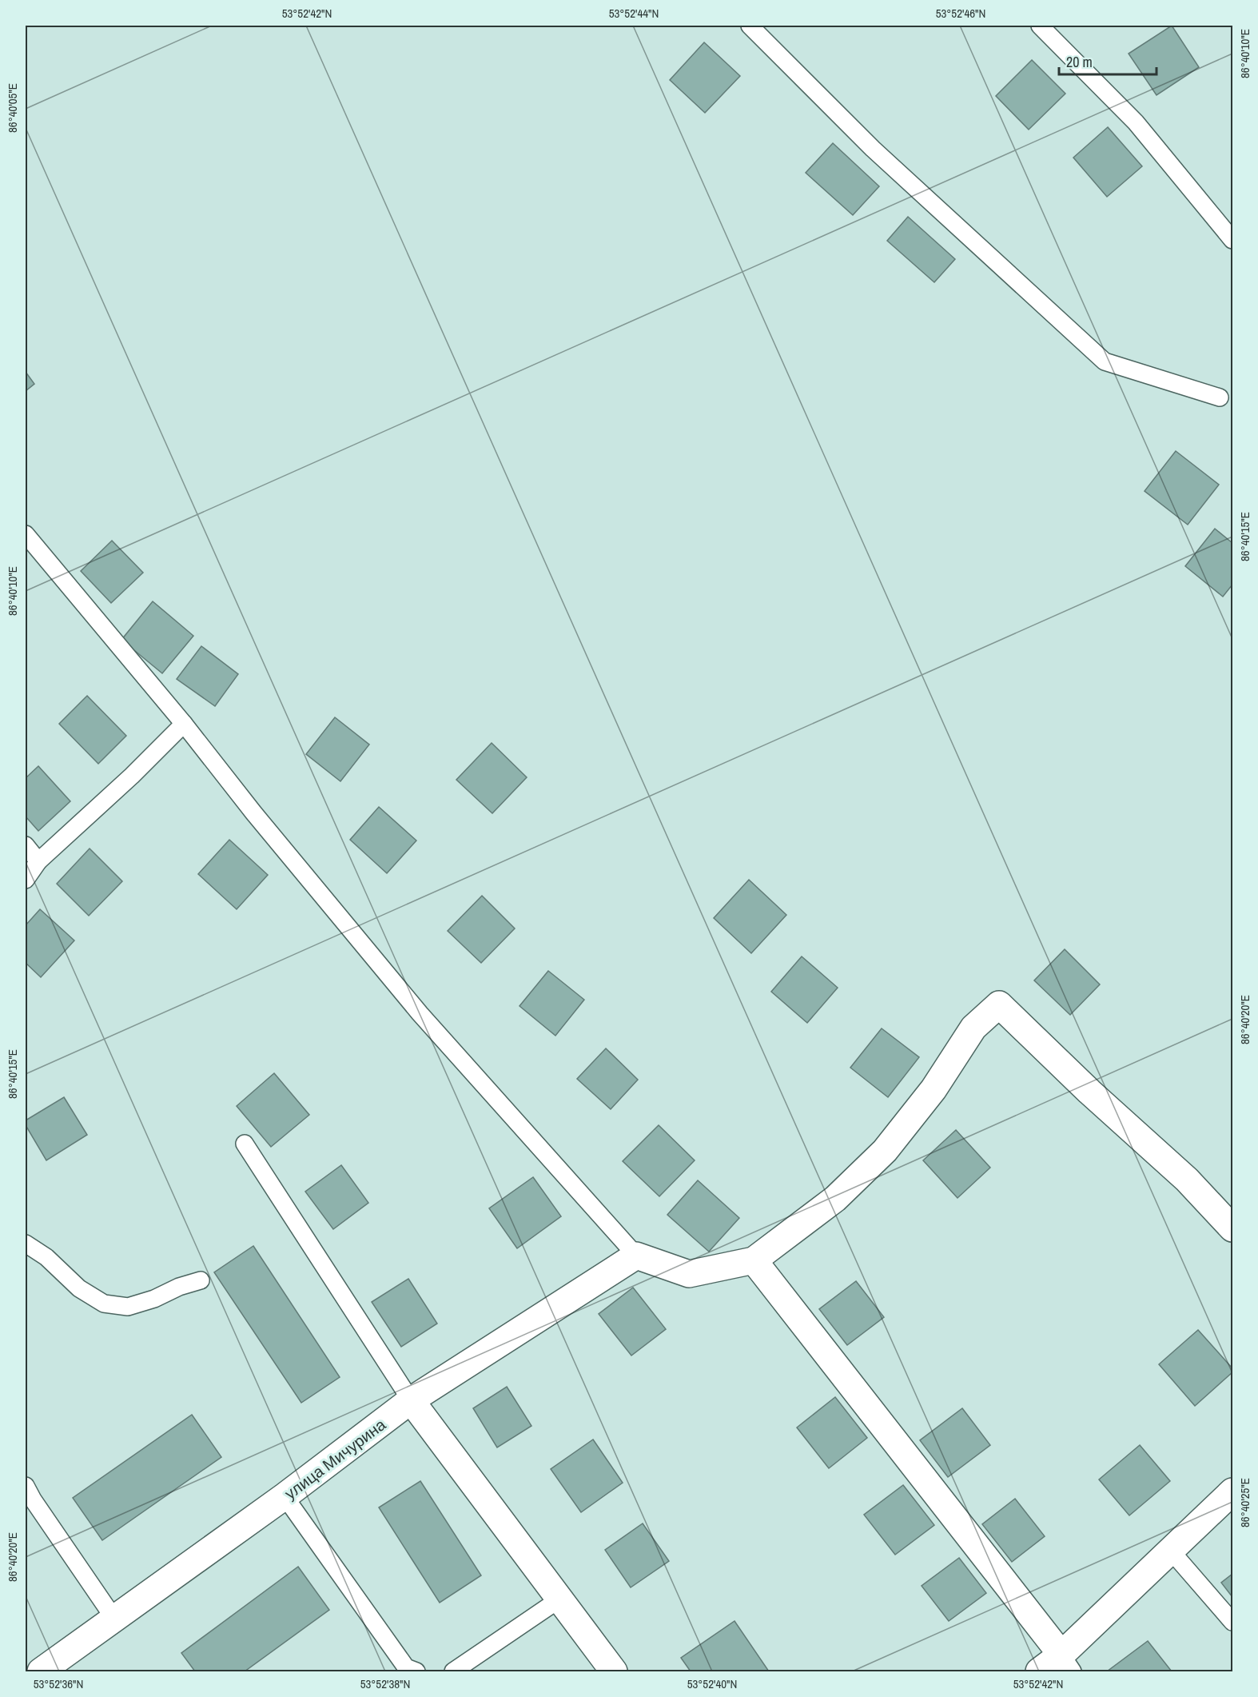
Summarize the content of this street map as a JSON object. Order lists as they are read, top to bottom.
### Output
{
  "streets": {
    "street": ["улица Мичурина"]
  },
  "scale_bar": "20 m",
  "coordinates": [
    "53°52'42\"N",
    "53°52'44\"N",
    "53°52'46\"N",
    "86°40'10\"E",
    "86°40'05\"E",
    "86°40'15\"E",
    "86°40'20\"E",
    "86°40'25\"E",
    "53°52'36\"N",
    "53°52'38\"N",
    "53°52'40\"N"
  ]
}
